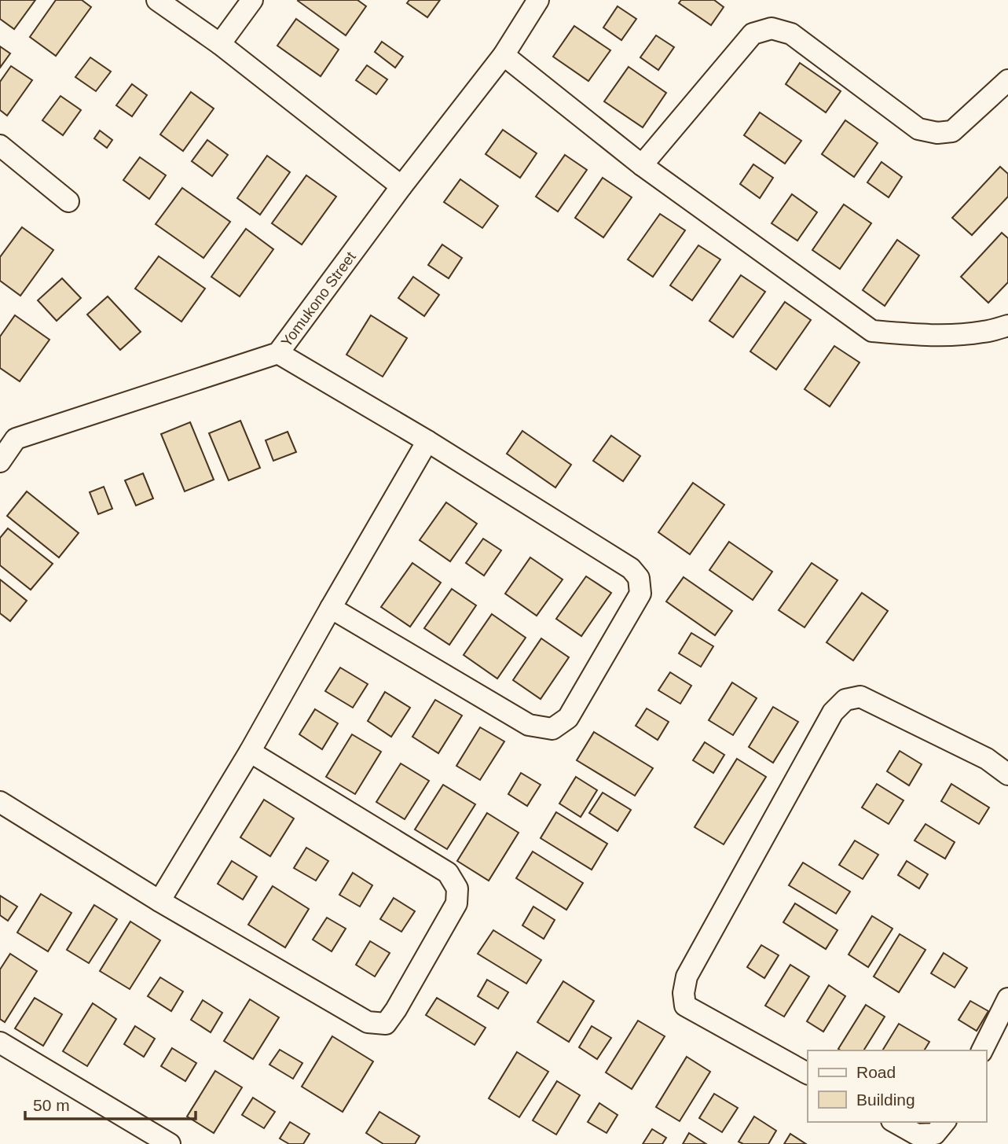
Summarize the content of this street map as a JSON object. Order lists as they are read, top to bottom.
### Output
{
  "streets": {
    "street": ["Yomukono Street"]
  },
  "legend": ["Road", "Building"],
  "scale_bar": "50 m"
}
